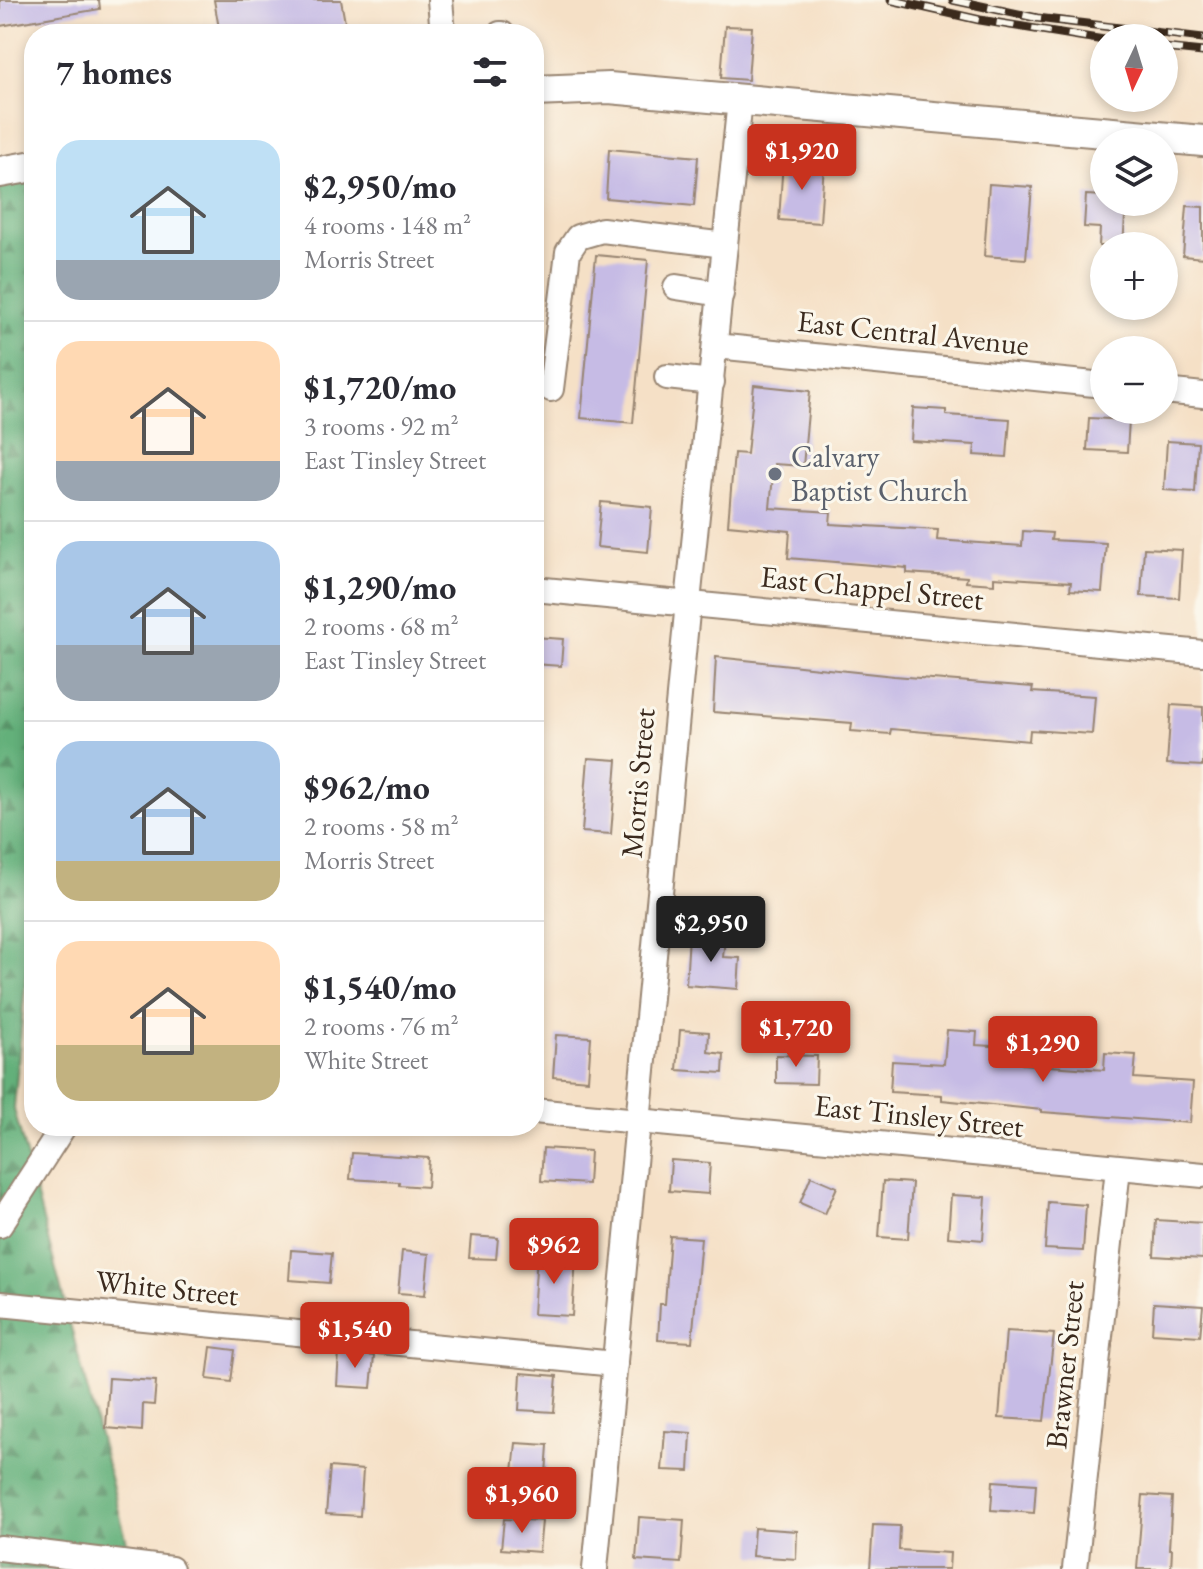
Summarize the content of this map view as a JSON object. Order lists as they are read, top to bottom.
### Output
{
  "streets": {
    "street": [
      "East Central Avenue",
      "East Chappel Street",
      "Morris Street",
      "East Tinsley Street",
      "White Street",
      "Brawner Street"
    ]
  },
  "crossings": [
    ["East Central Avenue", "Morris Street"],
    ["East Chappel Street", "Morris Street"],
    ["Morris Street", "East Tinsley Street"],
    ["Morris Street", "White Street"],
    ["East Tinsley Street", "Brawner Street"]
  ],
  "places": ["Calvary Baptist Church"],
  "north": "bottom",
  "page": {
    "map_buttons": ["+", "−"],
    "heading": "7 homes",
    "list": [
      {
        "name": "$2,950/mo",
        "note": "4 rooms · 148 m² · Morris Street"
      },
      {
        "name": "$1,720/mo",
        "note": "3 rooms · 92 m² · East Tinsley Street"
      },
      {
        "name": "$1,290/mo",
        "note": "2 rooms · 68 m² · East Tinsley Street"
      },
      {
        "name": "$962/mo",
        "note": "2 rooms · 58 m² · Morris Street"
      },
      {
        "name": "$1,540/mo",
        "note": "2 rooms · 76 m² · White Street"
      }
    ],
    "price": [
      "$1,920",
      "$2,950",
      "$1,720",
      "$1,290",
      "$962",
      "$1,540",
      "$1,960"
    ]
  }
}
